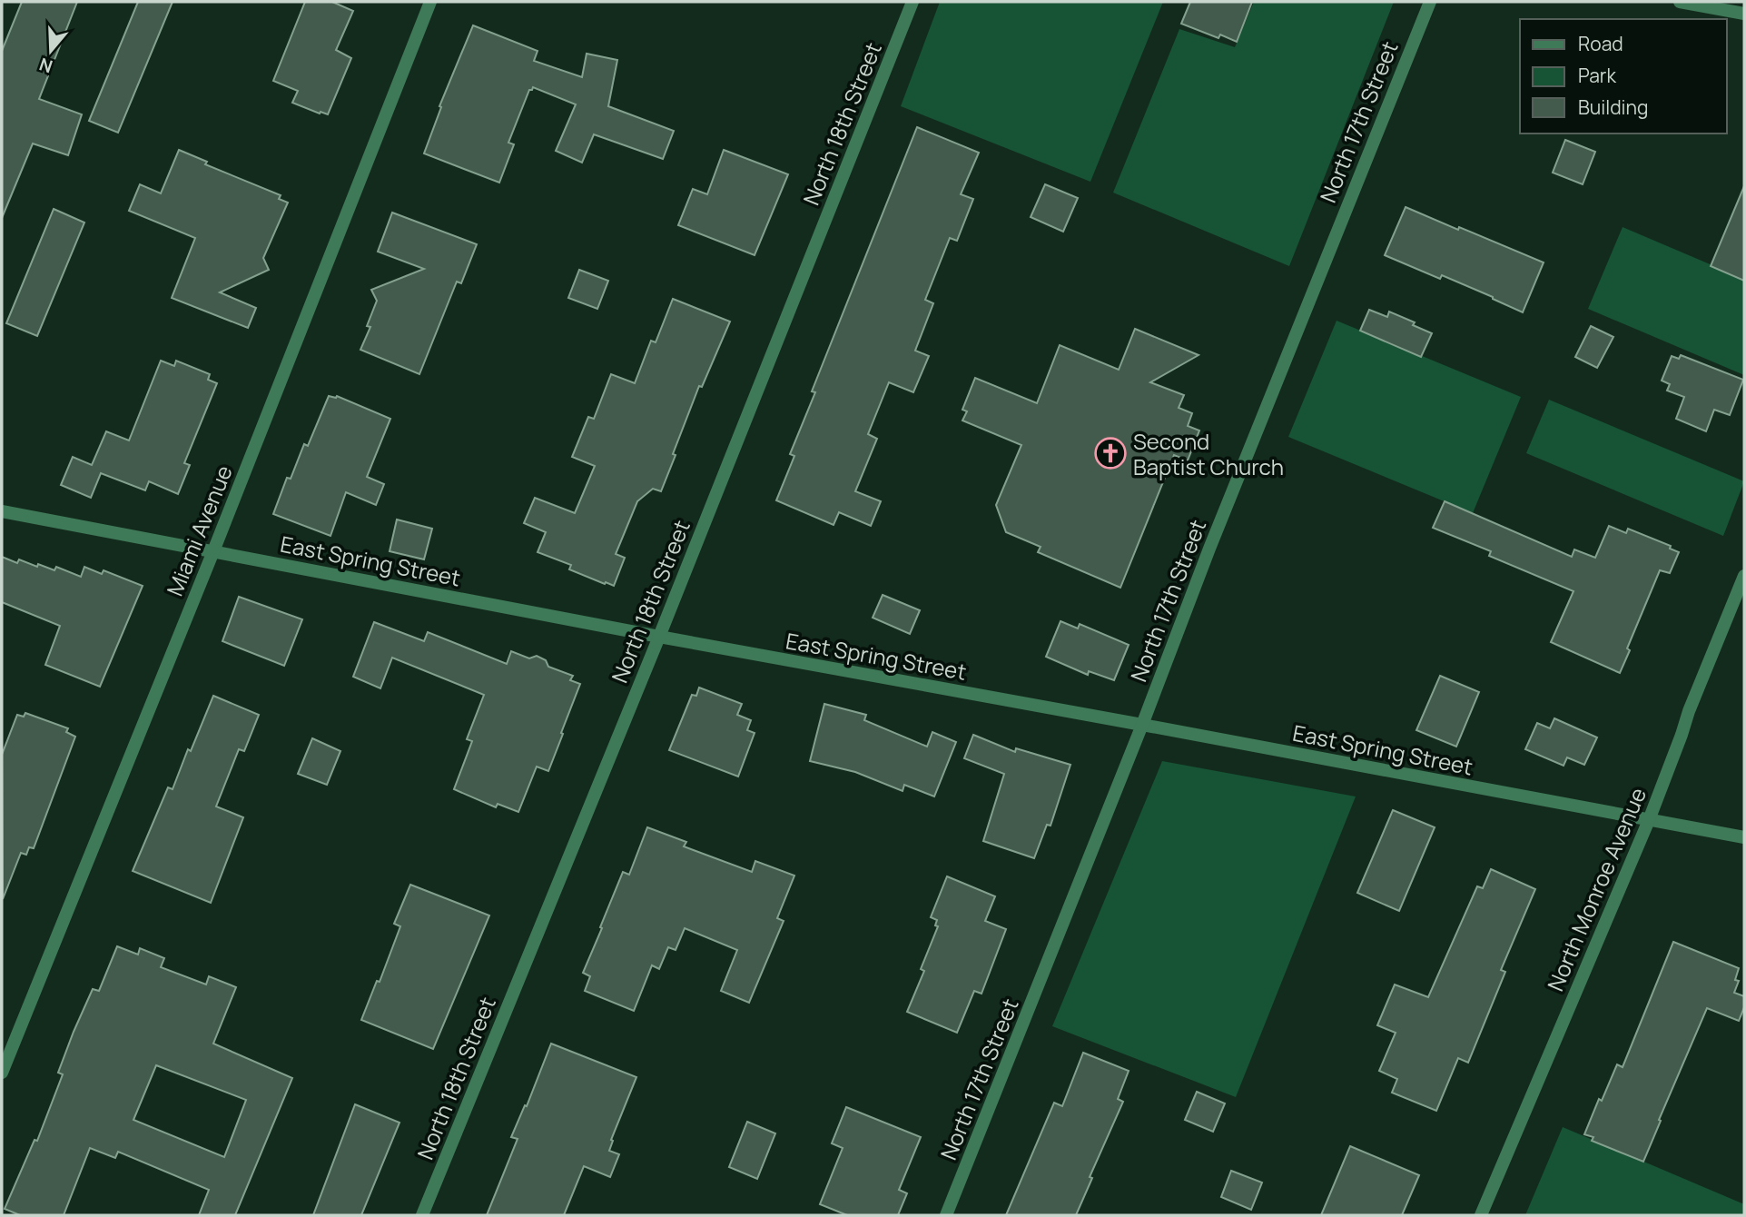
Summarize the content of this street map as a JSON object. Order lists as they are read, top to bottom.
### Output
{
  "streets": {
    "street": [
      "North 17th Street",
      "North 18th Street",
      "Miami Avenue",
      "East Spring Street",
      "North Monroe Avenue"
    ]
  },
  "crossings": [
    ["North 17th Street", "East Spring Street"],
    ["North 18th Street", "East Spring Street"],
    ["Miami Avenue", "East Spring Street"],
    ["East Spring Street", "North Monroe Avenue"]
  ],
  "places": {
    "church": ["Second Baptist Church"]
  },
  "legend": ["Road", "Park", "Building"],
  "north": "bottom"
}
